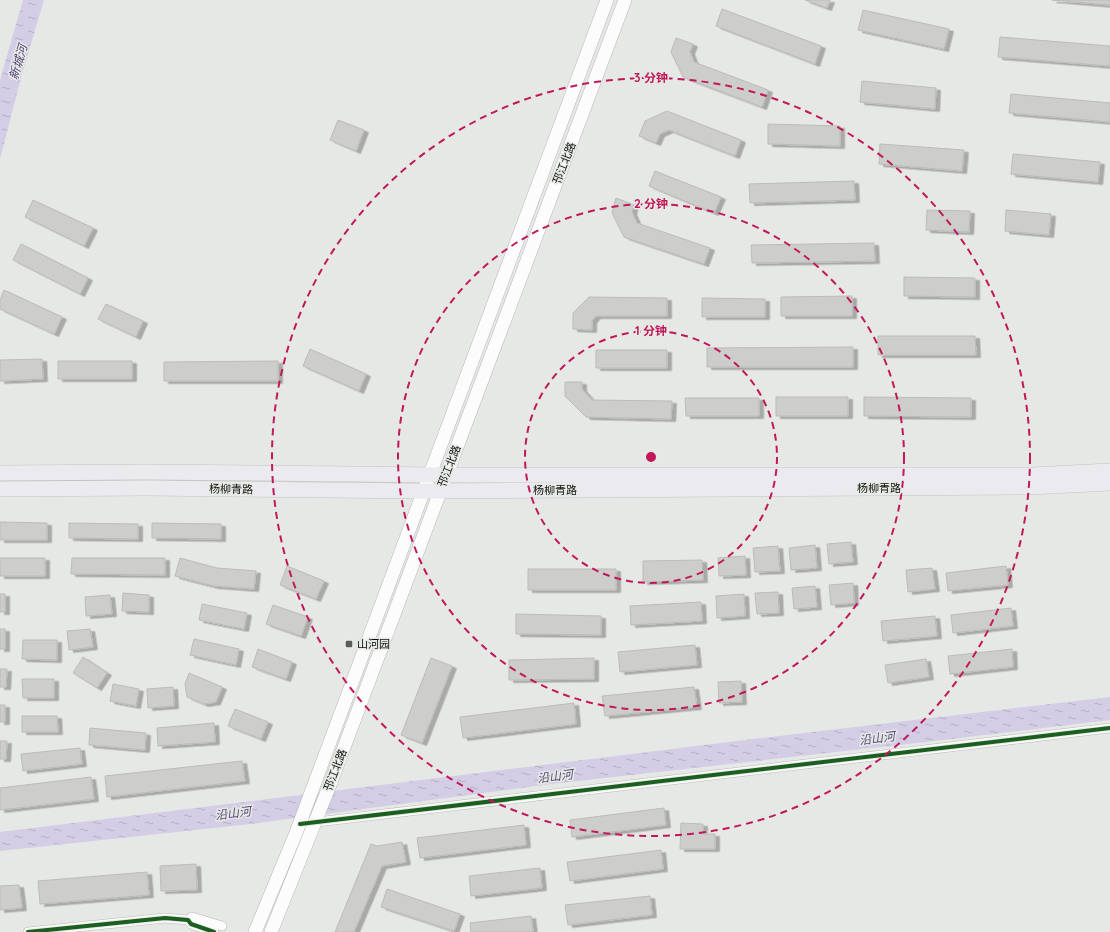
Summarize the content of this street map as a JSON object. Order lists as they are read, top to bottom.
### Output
{
  "streets": {
    "main road": ["邗江北路", "杨柳青路"]
  },
  "crossings": [
    ["邗江北路", "杨柳青路"]
  ],
  "water": ["新城河", "沿山河"],
  "places": {
    "transit": ["山河园"]
  },
  "rings": ["3 分钟", "2 分钟", "1 分钟"]
}
